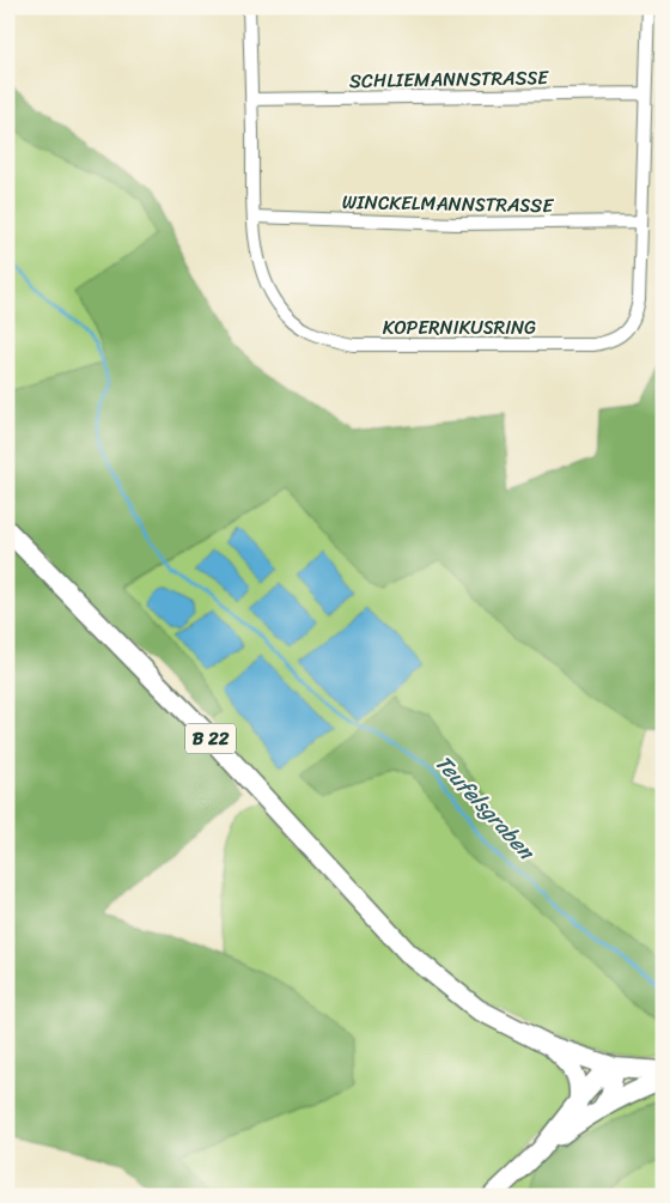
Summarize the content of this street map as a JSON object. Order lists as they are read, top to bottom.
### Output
{
  "streets": {
    "main road": ["B 22"],
    "street": ["SCHLIEMANNSTRASSE", "WINCKELMANNSTRASSE", "KOPERNIKUSRING"]
  },
  "crossings": [
    ["SCHLIEMANNSTRASSE", "KOPERNIKUSRING"],
    ["WINCKELMANNSTRASSE", "KOPERNIKUSRING"]
  ],
  "water": ["Teufelsgraben"]
}
